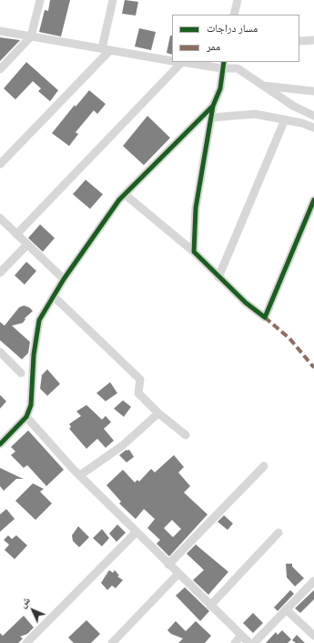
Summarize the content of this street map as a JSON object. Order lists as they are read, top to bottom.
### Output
{
  "legend": ["مسار دراجات", "ممر"],
  "north": "top left"
}
